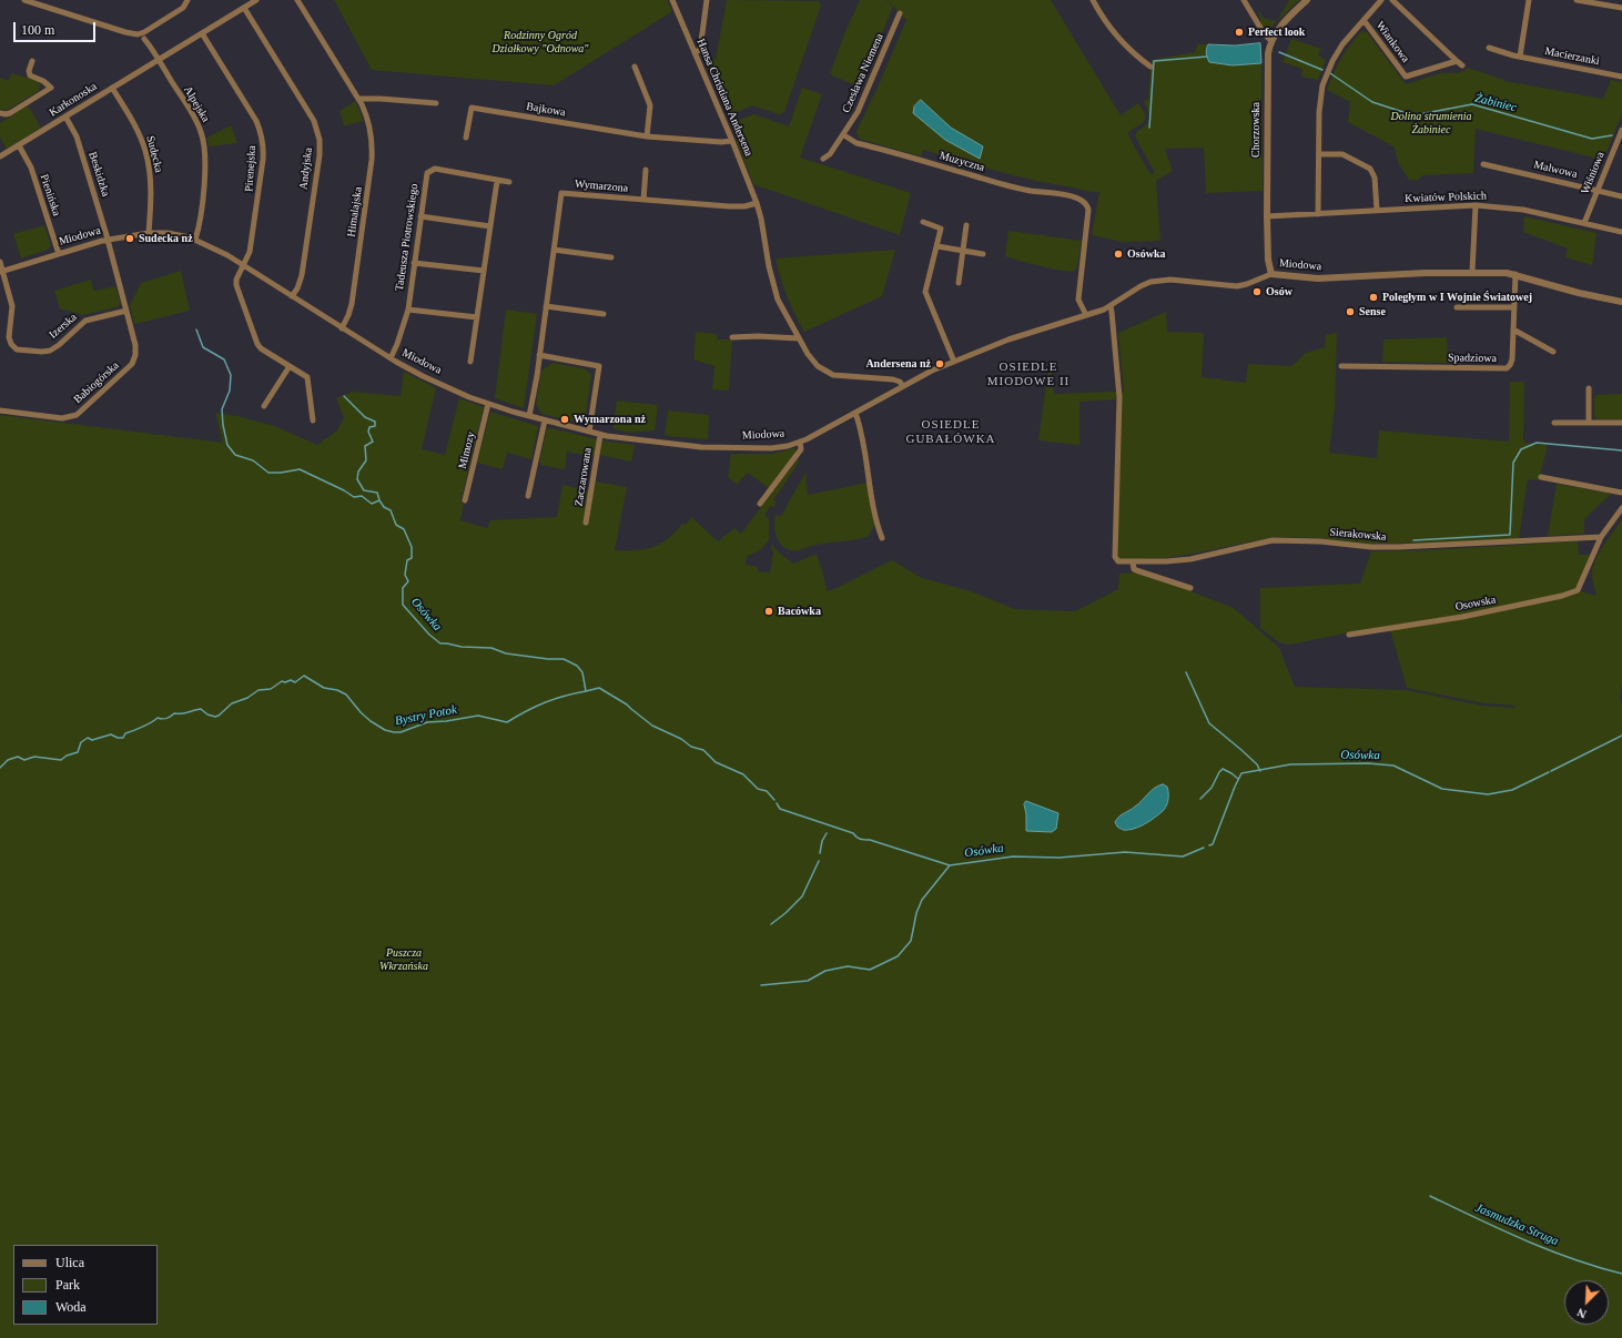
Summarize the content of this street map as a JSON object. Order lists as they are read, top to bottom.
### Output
{
  "streets": {
    "street": [
      "Wiankowa",
      "Macierzanki",
      "Czesława Niemena",
      "Hansa Christiana Andersena",
      "Karkonoska",
      "Alpejska",
      "Bajkowa",
      "Chorzowska",
      "Sudecka",
      "Muzyczna",
      "Pirenejska",
      "Andyjska",
      "Malwowa",
      "Wiśniowa",
      "Beskidzka",
      "Wymarzona",
      "Pienińska",
      "Kwiatów Polskich",
      "Himalajska",
      "Miodowa",
      "Tadeusza Piotrowskiego",
      "Izerska",
      "Spadziowa",
      "Babiogórska",
      "Mimozy",
      "Zaczarowana",
      "Sierakowska",
      "Osowska"
    ]
  },
  "crossings": [
    ["Czesława Niemena", "Muzyczna"],
    ["Hansa Christiana Andersena", "Bajkowa"],
    ["Hansa Christiana Andersena", "Miodowa"],
    ["Karkonoska", "Alpejska"],
    ["Karkonoska", "Sudecka"],
    ["Karkonoska", "Beskidzka"],
    ["Karkonoska", "Pienińska"],
    ["Alpejska", "Miodowa"],
    ["Chorzowska", "Kwiatów Polskich"],
    ["Chorzowska", "Miodowa"],
    ["Sudecka", "Miodowa"],
    ["Muzyczna", "Miodowa"],
    ["Pirenejska", "Miodowa"],
    ["Andyjska", "Miodowa"],
    ["Malwowa", "Wiśniowa"],
    ["Wiśniowa", "Kwiatów Polskich"],
    ["Beskidzka", "Miodowa"],
    ["Beskidzka", "Babiogórska"],
    ["Wymarzona", "Miodowa"],
    ["Pienińska", "Miodowa"],
    ["Himalajska", "Miodowa"],
    ["Miodowa", "Tadeusza Piotrowskiego"],
    ["Miodowa", "Izerska"],
    ["Miodowa", "Spadziowa"],
    ["Miodowa", "Babiogórska"],
    ["Miodowa", "Mimozy"],
    ["Miodowa", "Zaczarowana"],
    ["Miodowa", "Sierakowska"],
    ["Izerska", "Babiogórska"],
    ["Sierakowska", "Osowska"]
  ],
  "districts": ["OSIEDLE MIODOWE II", "OSIEDLE GUBAŁÓWKA"],
  "water": [
    "Żabiniec",
    "Osówka",
    "Bystry Potok",
    "Jasmudzka Struga"
  ],
  "parks": ["Rodzinny Ogród Działkowy \"Odnowa\"", "Dolina strumienia Żabiniec", "Puszcza Wkrzańska"],
  "places": [
    "Perfect look",
    "Sudecka nż",
    "Osówka",
    "Osów",
    "Poległym w I Wojnie Światowej",
    "Sense",
    "Andersena nż",
    "Wymarzona nż",
    "Bacówka"
  ],
  "legend": ["Ulica", "Park", "Woda"],
  "scale_bar": "100 m",
  "north": "bottom left"
}
